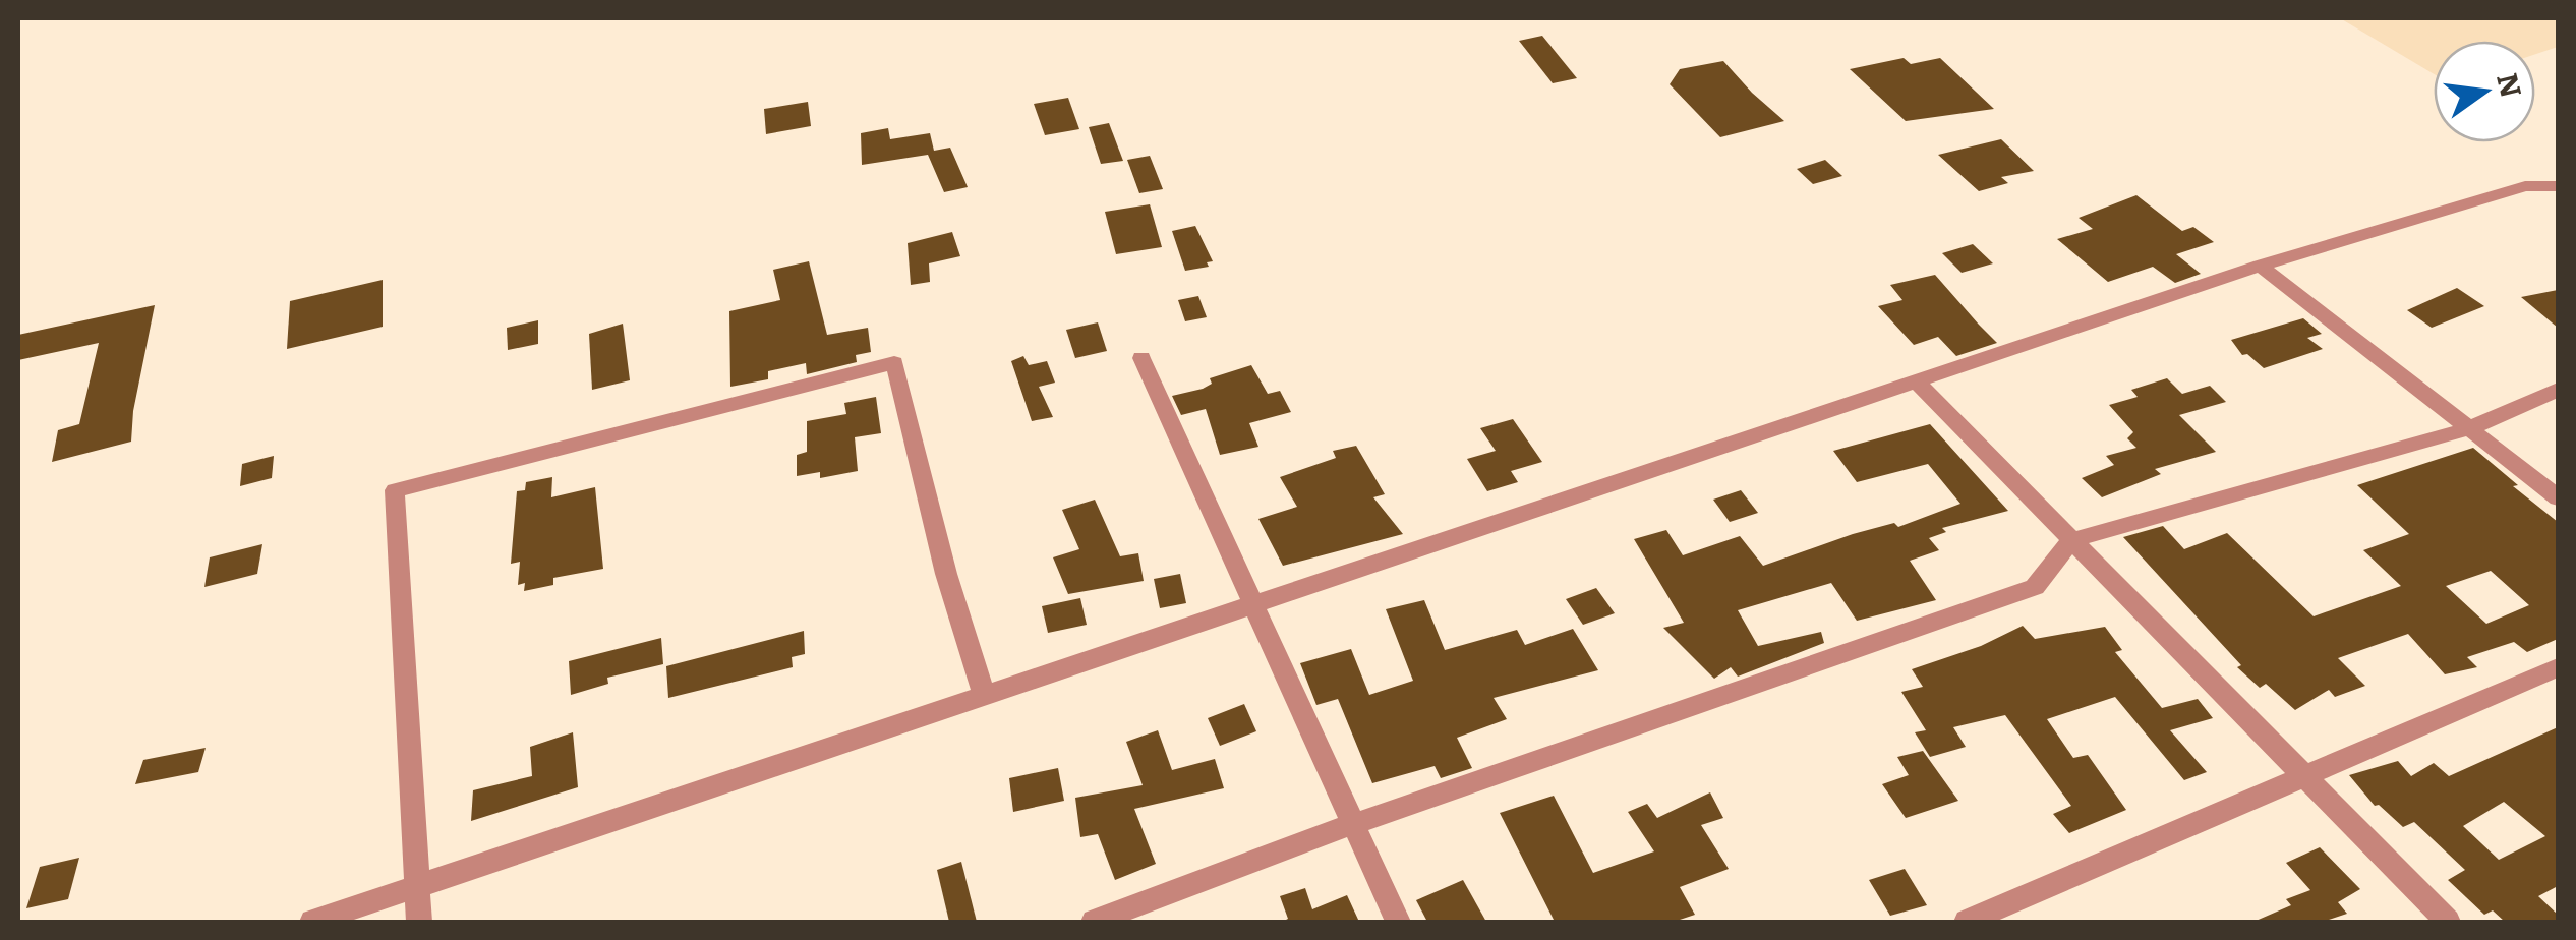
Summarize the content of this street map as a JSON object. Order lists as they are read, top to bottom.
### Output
{
  "north": "right"
}
